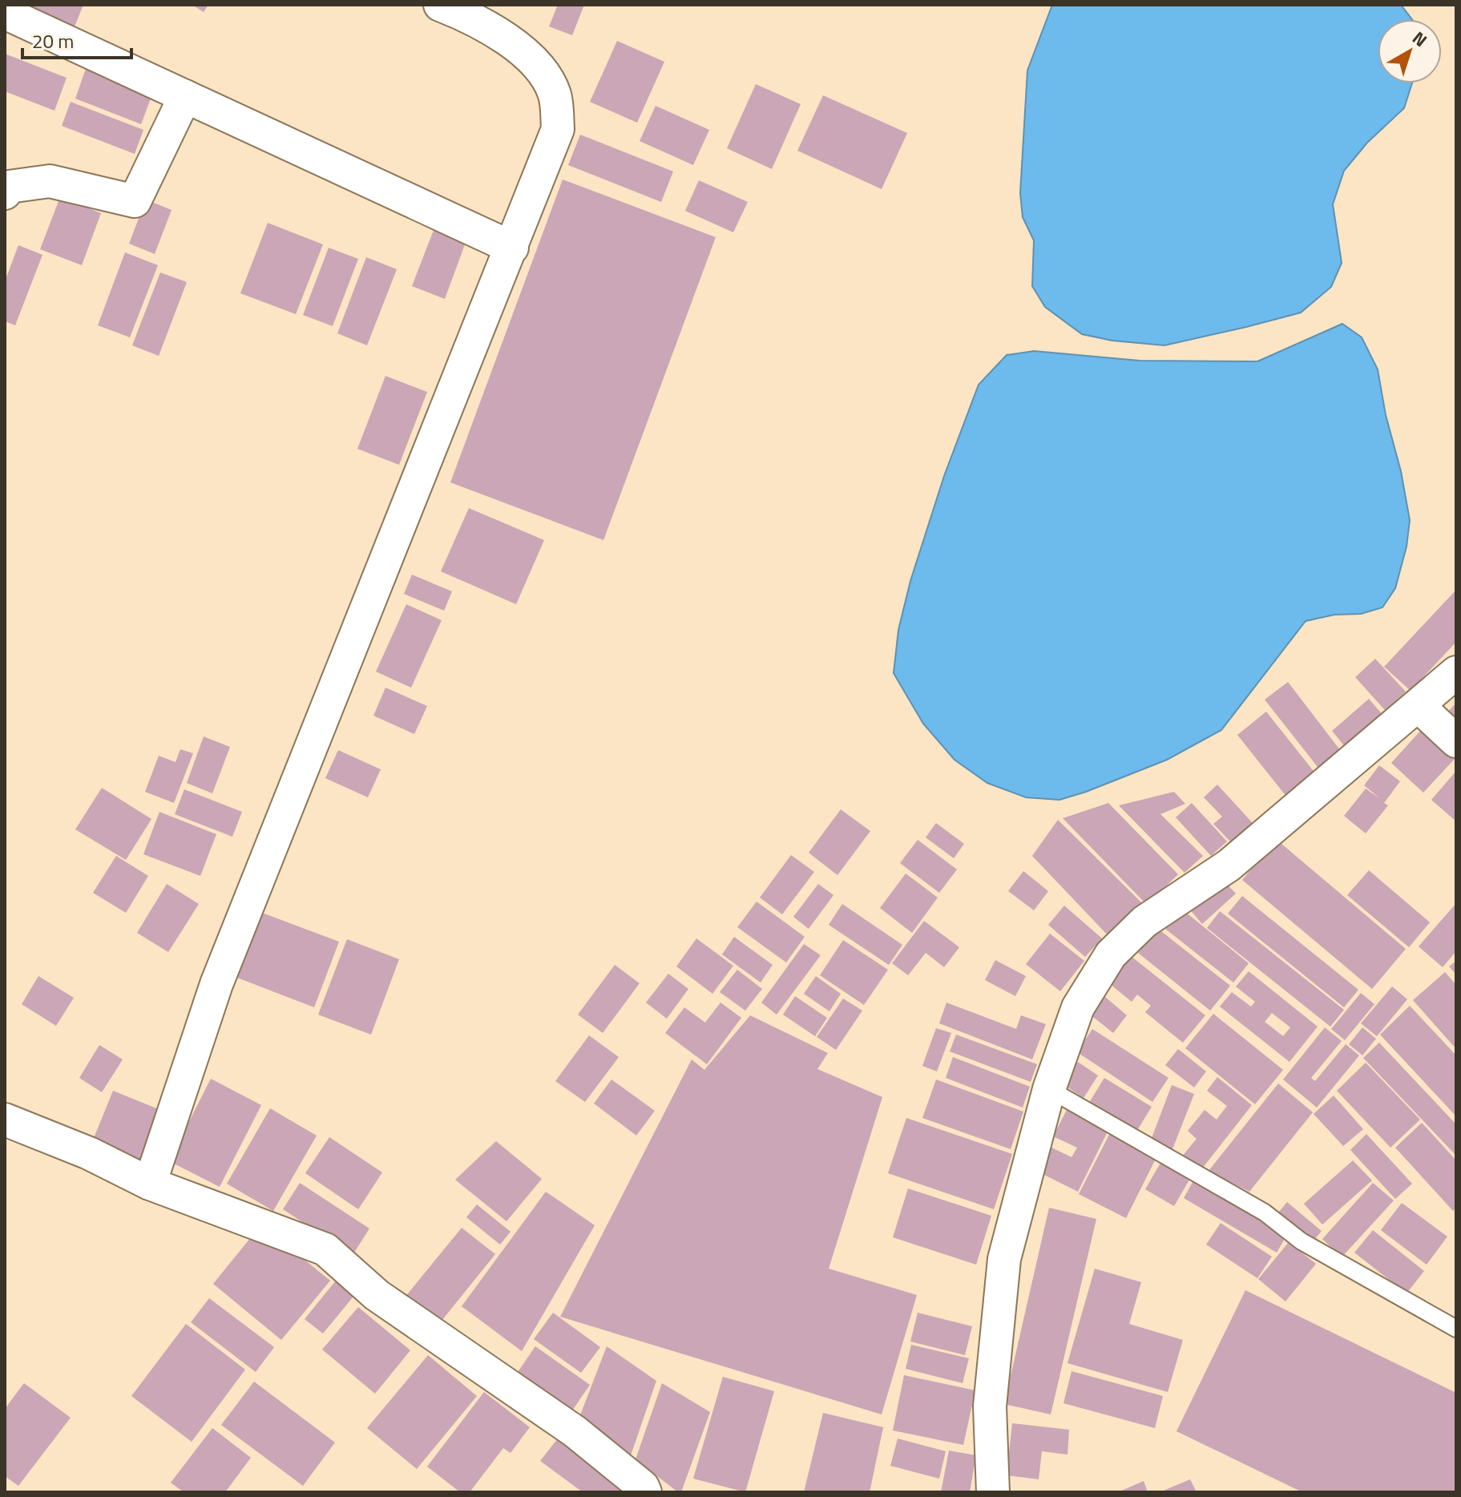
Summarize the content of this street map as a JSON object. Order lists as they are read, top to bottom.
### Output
{
  "scale_bar": "20 m",
  "north": "top right"
}
